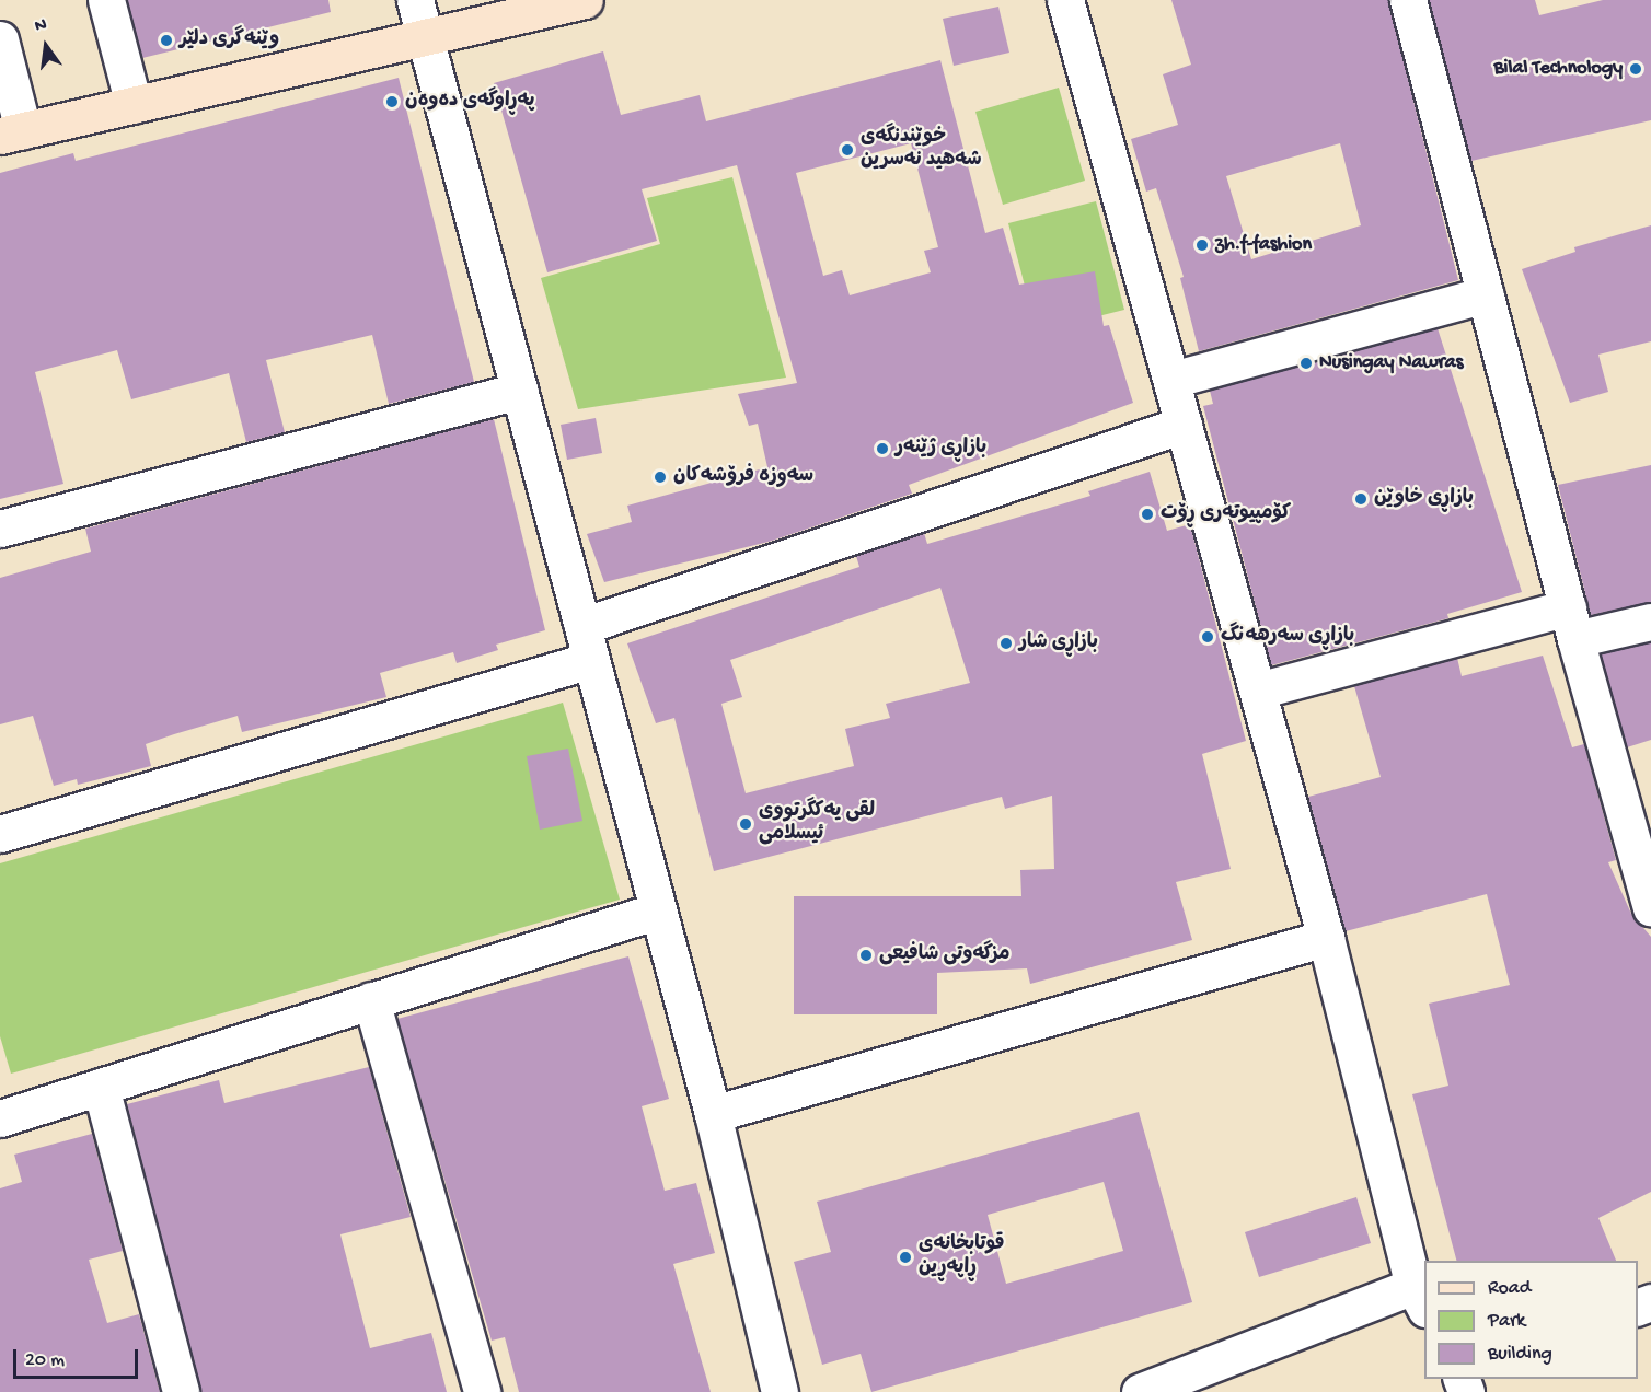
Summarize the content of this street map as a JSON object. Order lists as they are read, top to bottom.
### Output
{
  "places": [
    "وێنەگری دلێر",
    "Bilal Technology",
    "پەڕاوگەی دەوەن",
    "خوێندنگەی شەهید نەسرین",
    "zh.f-fashion",
    "Nusingay Nawras",
    "بازاڕی ژێنەر",
    "سەوزە فرۆشەکان",
    "بازاڕی خاوێن",
    "کۆمپیوتەری ڕۆت",
    "بازاڕی سەرهەنگ",
    "بازاڕی شار",
    "لقی یەکگرتووی ئیسلامی",
    "مزگەوتی شافیعی",
    "قوتابخانەی ڕاپەڕین"
  ],
  "legend": ["Road", "Park", "Building"],
  "scale_bar": "20 m",
  "north": "top"
}
